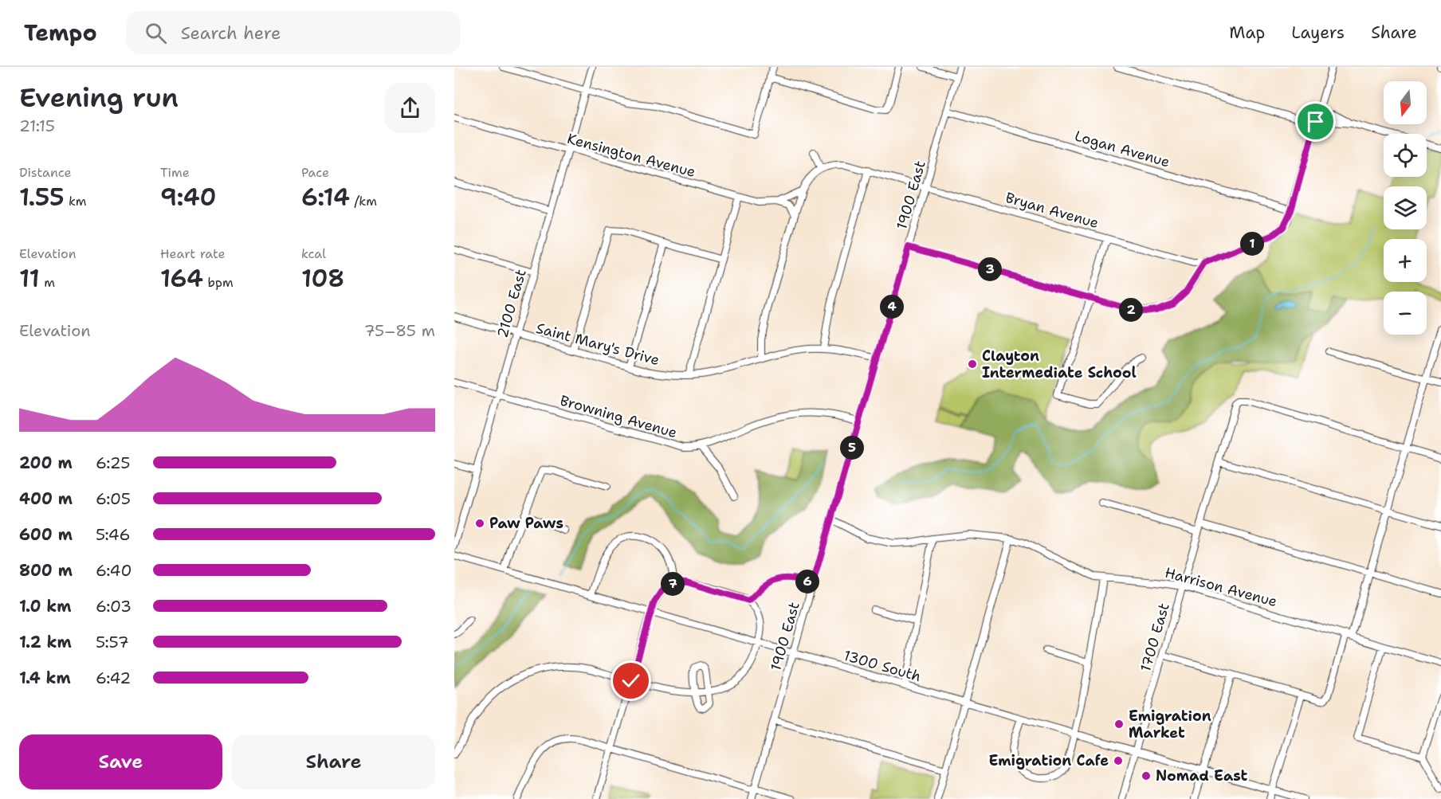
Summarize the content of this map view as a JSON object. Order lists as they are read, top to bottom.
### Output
{
  "streets": {
    "street": [
      "Logan Avenue",
      "Kensington Avenue",
      "1900 East",
      "Bryan Avenue",
      "2100 East",
      "Saint Mary's Drive",
      "Browning Avenue",
      "Harrison Avenue",
      "1700 East",
      "1300 South"
    ]
  },
  "crossings": [
    ["Logan Avenue", "1900 East"],
    ["Kensington Avenue", "2100 East"],
    ["1900 East", "Bryan Avenue"],
    ["1900 East", "Saint Mary's Drive"],
    ["1900 East", "Browning Avenue"],
    ["1900 East", "Harrison Avenue"],
    ["1900 East", "1300 South"],
    ["2100 East", "Saint Mary's Drive"],
    ["2100 East", "Browning Avenue"],
    ["Harrison Avenue", "1700 East"],
    ["1700 East", "1300 South"]
  ],
  "places": [
    "Clayton Intermediate School",
    "Paw Paws",
    "Emigration Market",
    "Emigration Cafe",
    "Nomad East"
  ],
  "north": "bottom",
  "page": {
    "header": "Tempo",
    "search": "Search here",
    "nav": ["Map", "Layers", "Share"],
    "heading": ["Evening run", "21:15"],
    "map_buttons": ["+", "−"],
    "stats": [
      ["Distance", "1.55 km"],
      ["Time", "9:40"],
      ["Pace", "6:14 /km"],
      ["Elevation", "11 m"],
      ["Heart rate", "164 bpm"],
      ["kcal", "108"]
    ],
    "pins": [
      "1",
      "3",
      "4",
      "2",
      "5",
      "6",
      "7"
    ],
    "chart": ["Elevation", "75–85 m"],
    "list": [
      {
        "name": "200 m",
        "note": "6:25"
      },
      {
        "name": "400 m",
        "note": "6:05"
      },
      {
        "name": "600 m",
        "note": "5:46"
      },
      {
        "name": "800 m",
        "note": "6:40"
      },
      {
        "name": "1.0 km",
        "note": "6:03"
      },
      {
        "name": "1.2 km",
        "note": "5:57"
      },
      {
        "name": "1.4 km",
        "note": "6:42"
      }
    ],
    "buttons": ["Save", "Share"]
  }
}
